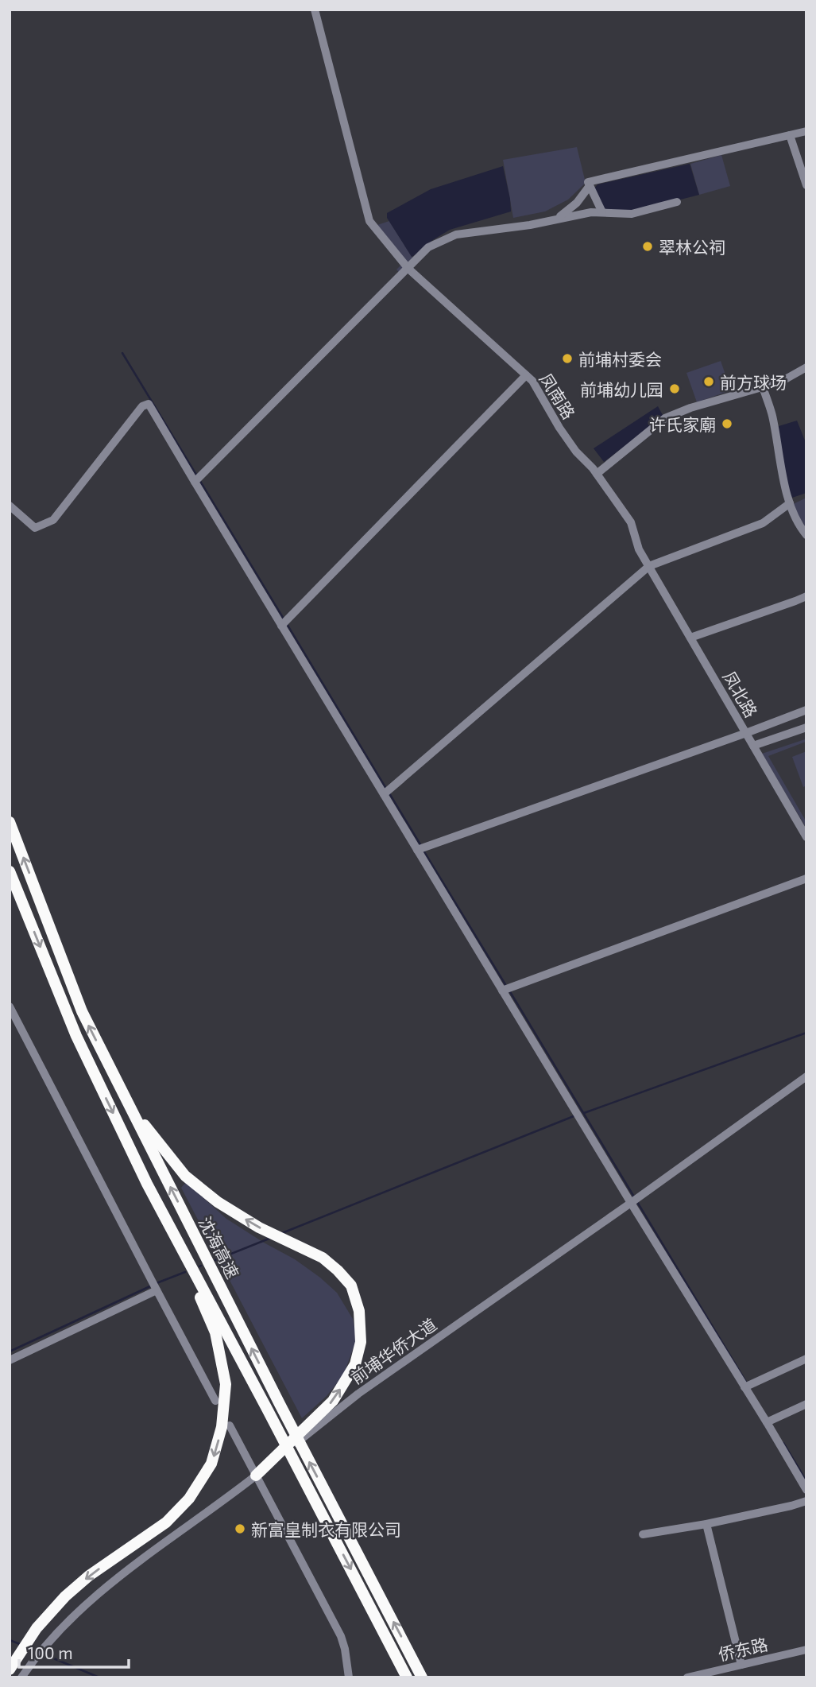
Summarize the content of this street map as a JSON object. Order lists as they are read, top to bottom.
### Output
{
  "streets": {
    "highway": ["沈海高速"],
    "street": [
      "凤南路",
      "凤北路",
      "前埔华侨大道",
      "侨东路"
    ]
  },
  "crossings": [
    ["凤南路", "凤北路"]
  ],
  "places": [
    "翠林公祠",
    "前埔村委会",
    "前方球场",
    "前埔幼儿园",
    "许氏家廟",
    "新富皇制衣有限公司"
  ],
  "scale_bar": "100 m"
}
